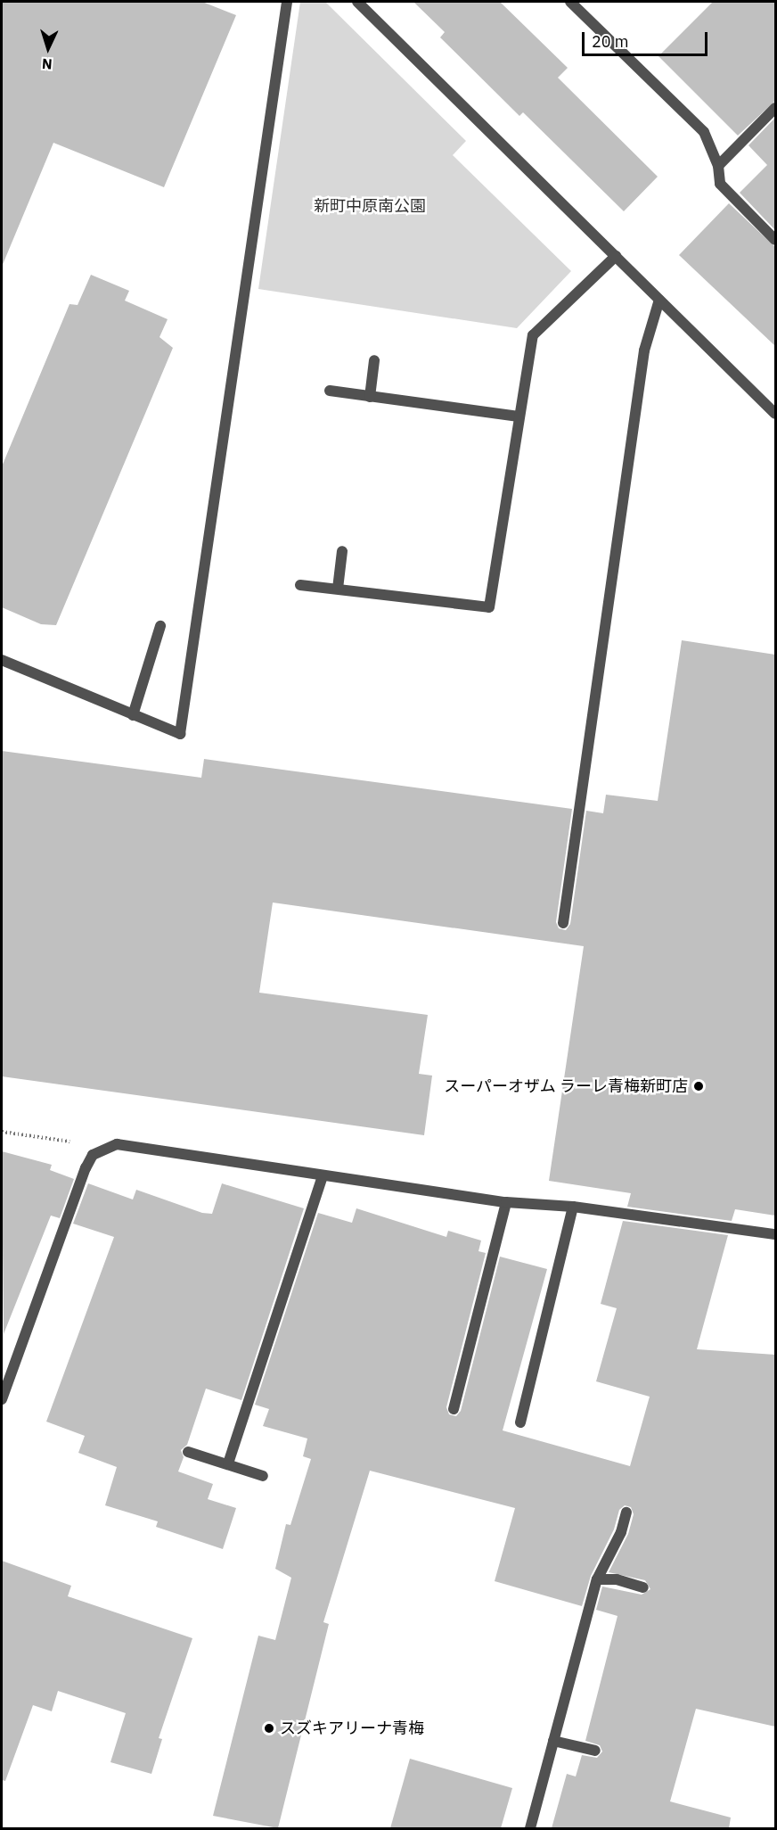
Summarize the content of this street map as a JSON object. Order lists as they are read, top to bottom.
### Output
{
  "parks": ["新町中原南公園"],
  "places": ["スーパーオザム ラーレ青梅新町店", "スズキアリーナ青梅"],
  "scale_bar": "20 m",
  "north": "bottom"
}
